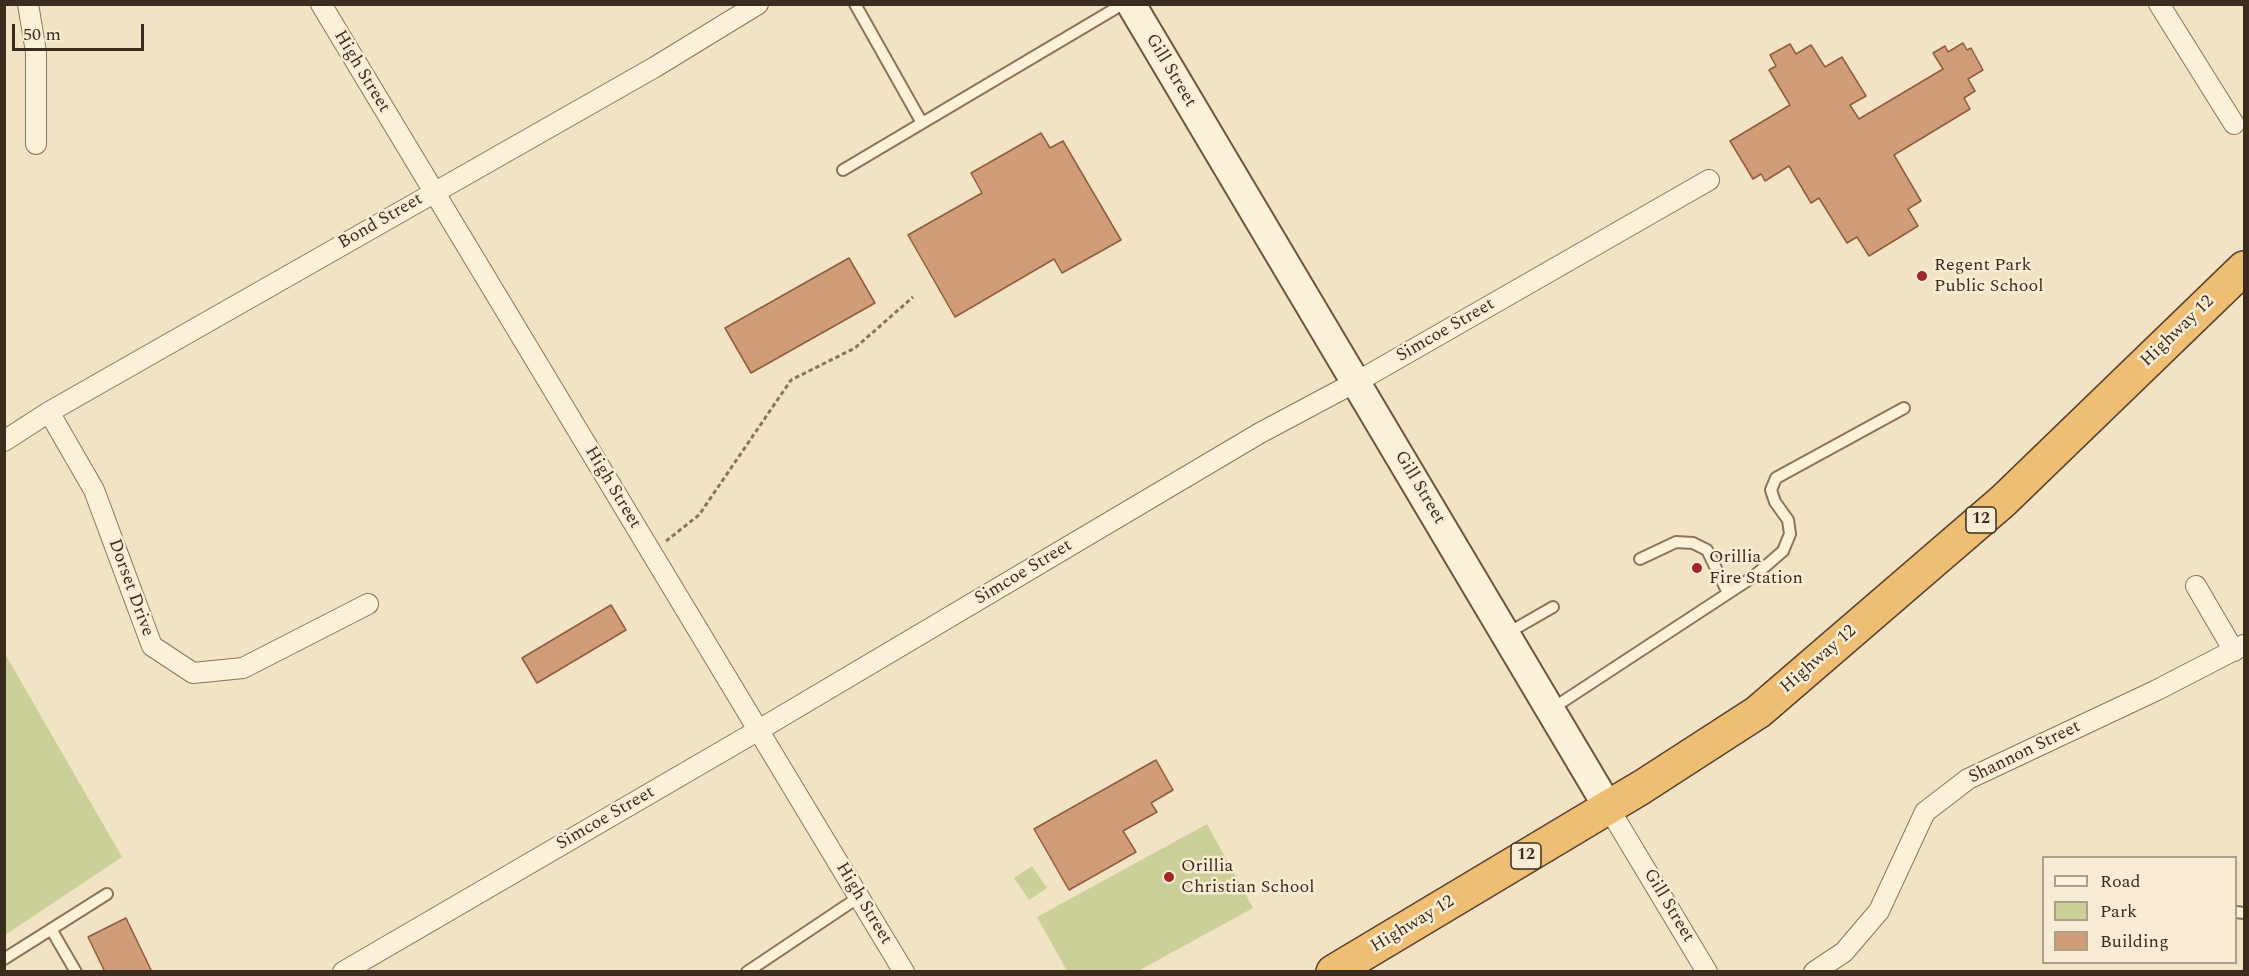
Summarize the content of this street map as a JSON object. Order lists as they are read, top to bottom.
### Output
{
  "streets": {
    "highway": ["Highway 12", "12"],
    "main road": ["Gill Street"],
    "street": [
      "High Street",
      "Bond Street",
      "Simcoe Street",
      "Dorset Drive",
      "Shannon Street"
    ]
  },
  "crossings": [
    ["Gill Street", "Simcoe Street"],
    ["Gill Street", "Highway 12"],
    ["High Street", "Bond Street"],
    ["High Street", "Simcoe Street"],
    ["Bond Street", "Dorset Drive"]
  ],
  "places": ["Regent Park Public School", "Orillia Fire Station", "Orillia Christian School"],
  "legend": ["Road", "Park", "Building"],
  "scale_bar": "50 m"
}
